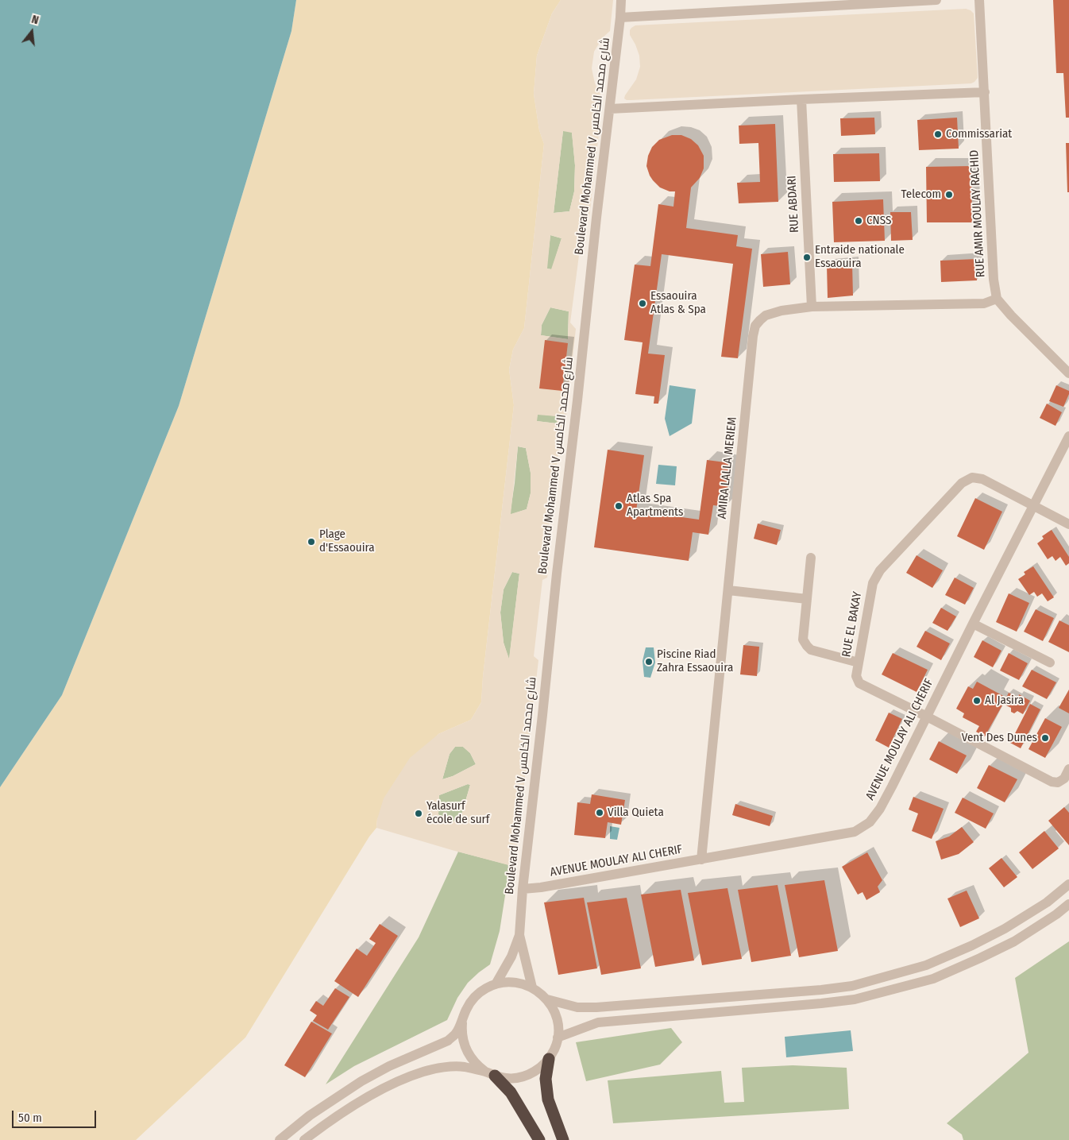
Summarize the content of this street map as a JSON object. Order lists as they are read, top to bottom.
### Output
{
  "streets": {
    "street": [
      "Boulevard Mohammed V شارع محمد الخامس",
      "RUE ABDARI",
      "RUE AMIR MOULAY RACHID",
      "AMIRA LALLA MERIEM",
      "RUE EL BAKAY",
      "AVENUE MOULAY ALI CHERIF"
    ]
  },
  "crossings": [
    ["Boulevard Mohammed V شارع محمد الخامس", "AVENUE MOULAY ALI CHERIF"],
    ["RUE ABDARI", "AMIRA LALLA MERIEM"],
    ["RUE AMIR MOULAY RACHID", "AMIRA LALLA MERIEM"],
    ["AMIRA LALLA MERIEM", "AVENUE MOULAY ALI CHERIF"],
    ["RUE EL BAKAY", "AVENUE MOULAY ALI CHERIF"]
  ],
  "places": [
    "Commissariat",
    "Telecom",
    "CNSS",
    "Entraide nationale Essaouira",
    "Essaouira Atlas & Spa",
    "Atlas Spa Apartments",
    "Plage d'Essaouira",
    "Piscine Riad Zahra Essaouira",
    "Al Jasira",
    "Vent Des Dunes",
    "Villa Quieta",
    "Yalasurf école de surf"
  ],
  "scale_bar": "50 m",
  "north": "top"
}
